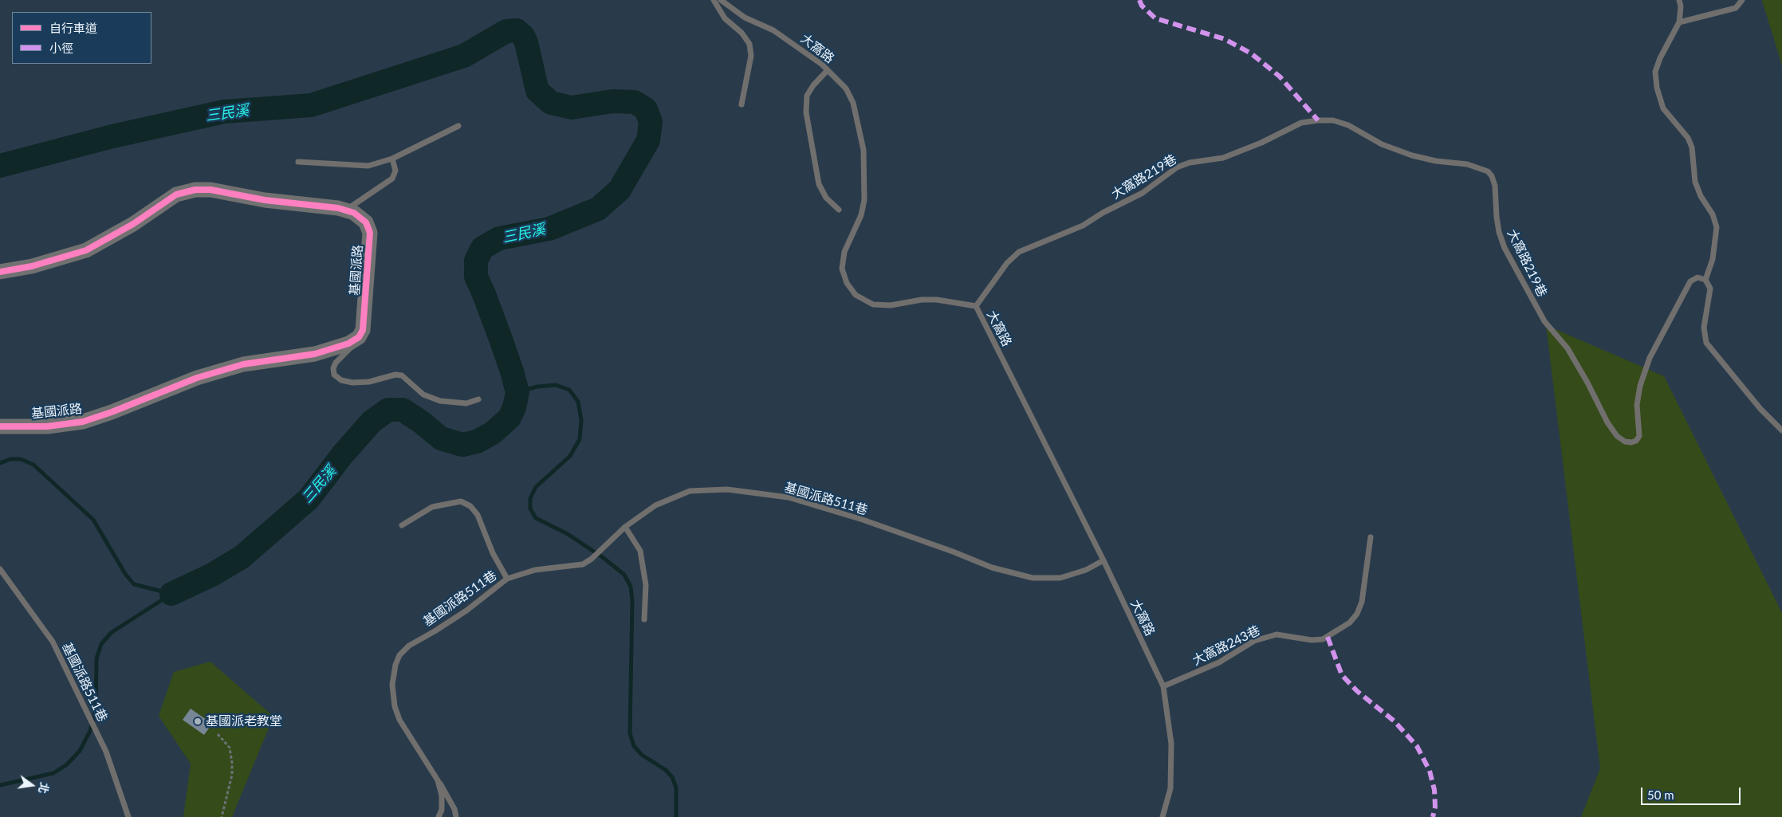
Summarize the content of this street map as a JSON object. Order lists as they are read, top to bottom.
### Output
{
  "streets": {
    "street": ["基國派路"],
    "lane": [
      "大窩路",
      "大窩路219巷",
      "基國派路511巷",
      "大窩路243巷"
    ]
  },
  "crossings": [
    ["大窩路", "大窩路219巷"],
    ["大窩路", "基國派路511巷"],
    ["大窩路", "大窩路243巷"]
  ],
  "water": ["三民溪"],
  "places": ["基國派老教堂"],
  "legend": ["自行車道", "小徑"],
  "scale_bar": "50 m",
  "north": "right"
}
